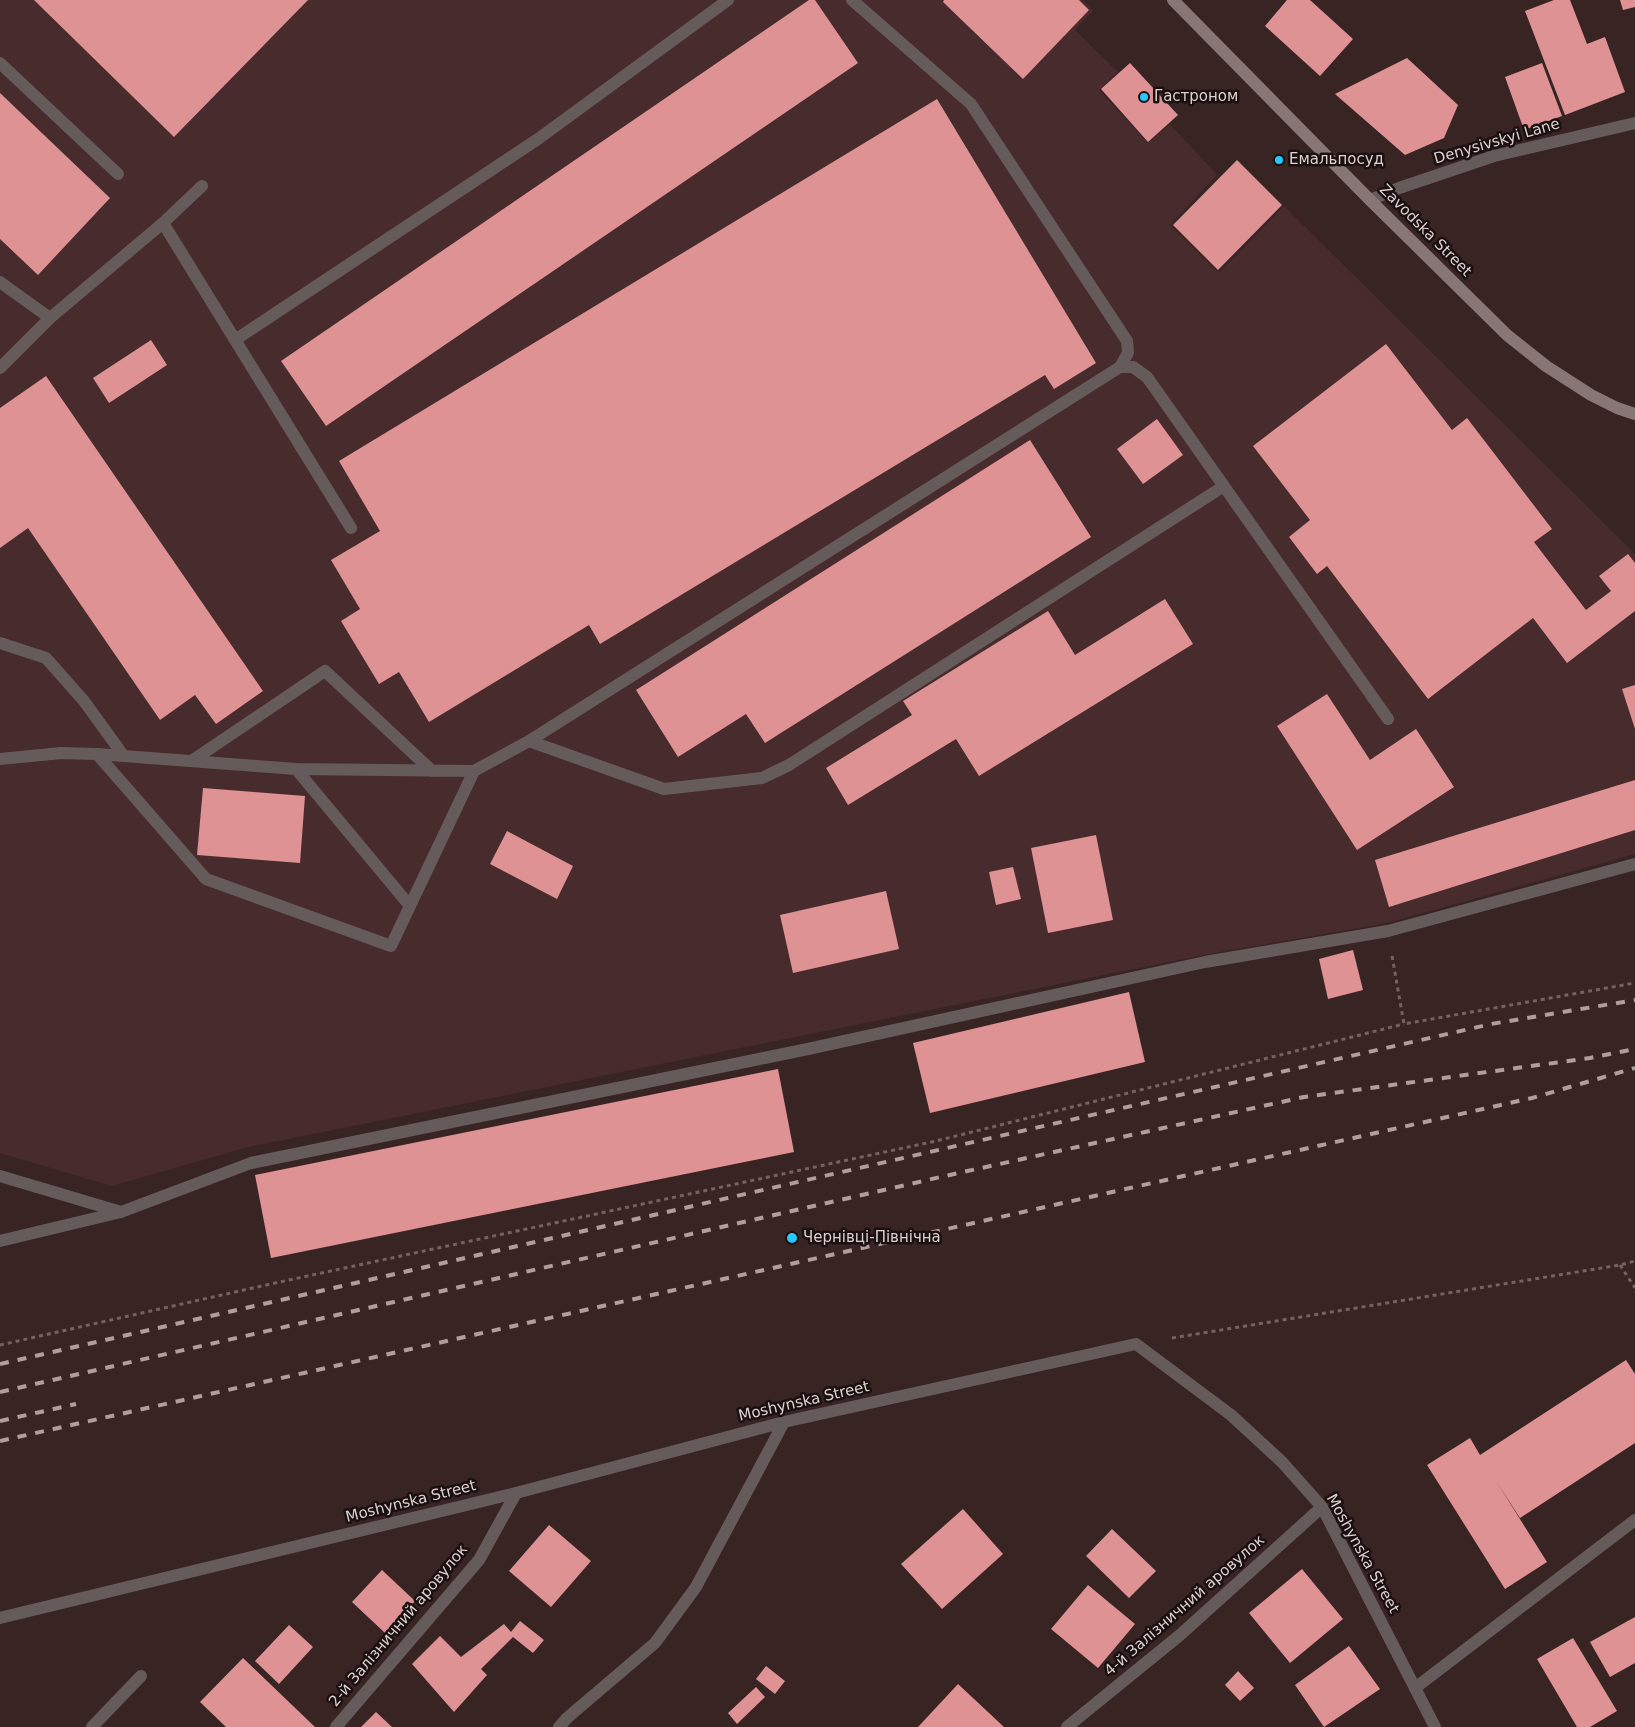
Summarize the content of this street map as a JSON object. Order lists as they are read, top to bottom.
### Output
{
  "streets": {
    "main road": ["Zavodska Street"],
    "street": [
      "Denysivskyi Lane",
      "Moshynska Street",
      "4-й Залізничний аровулок",
      "2-й Залізничний аровулок"
    ]
  },
  "crossings": [
    ["Denysivskyi Lane", "Zavodska Street"],
    ["Moshynska Street", "4-й Залізничний аровулок"],
    ["Moshynska Street", "2-й Залізничний аровулок"]
  ],
  "places": ["Гастроном", "Емальпосуд", "Чернівці-Північна"]
}
